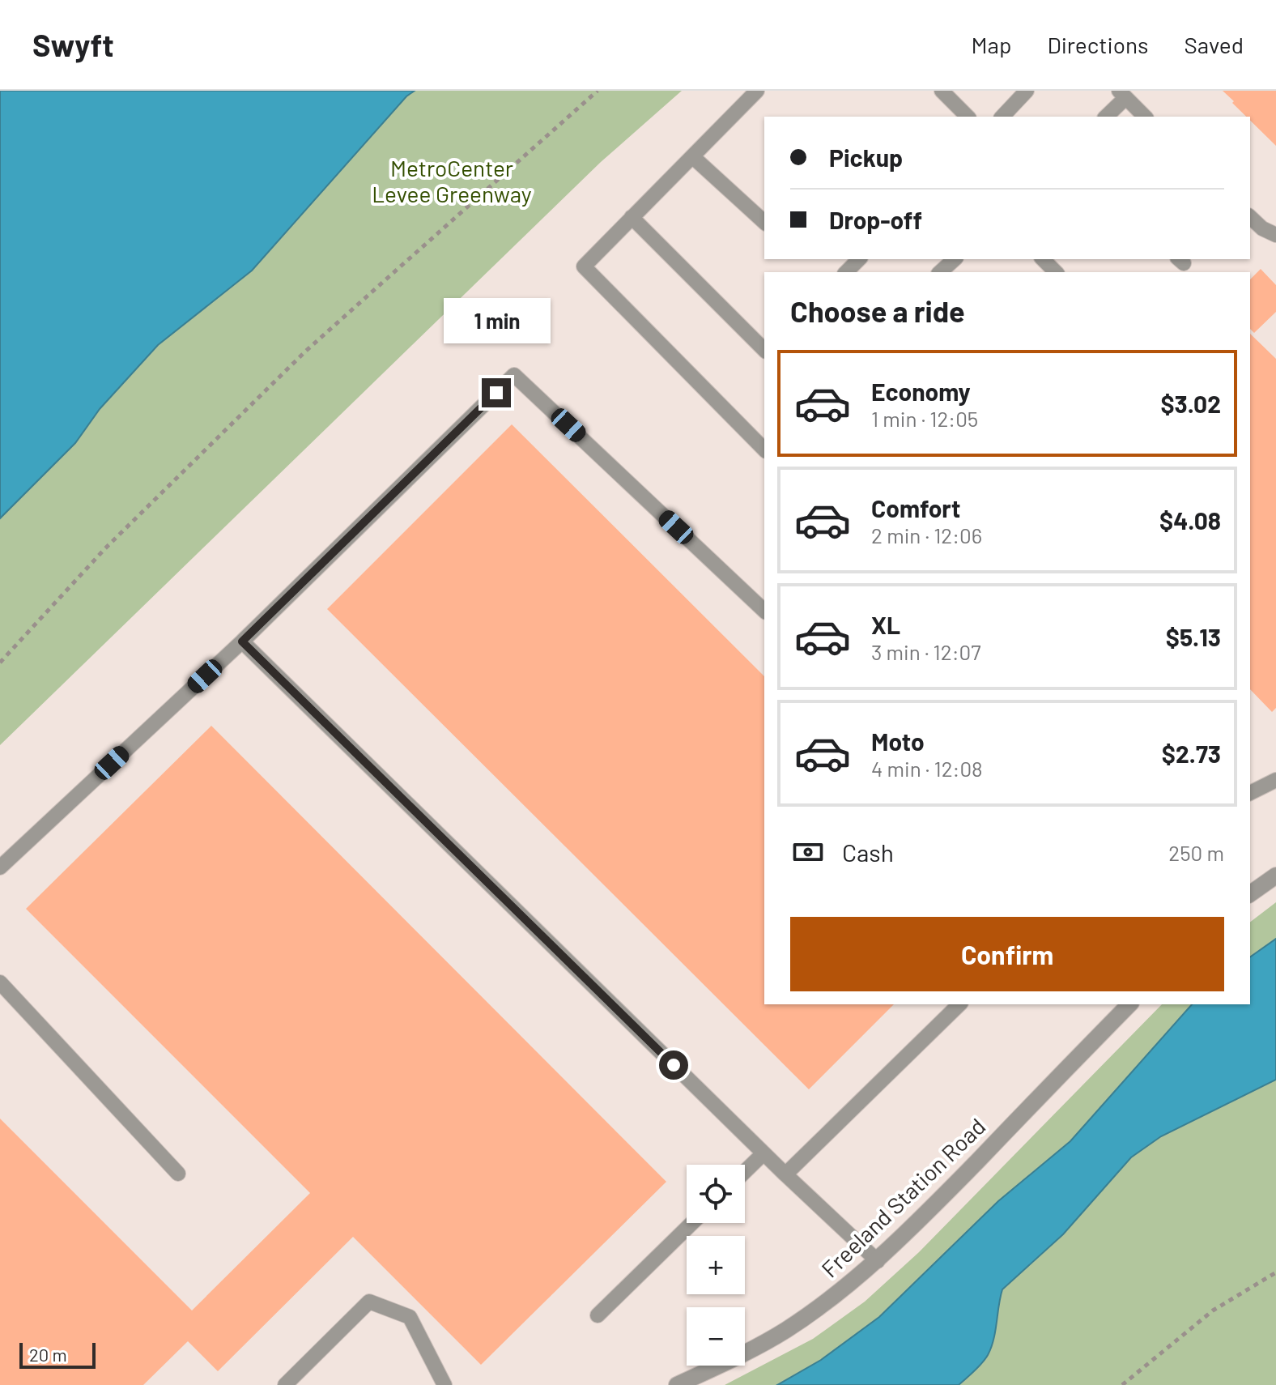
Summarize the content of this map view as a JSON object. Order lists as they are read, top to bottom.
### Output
{
  "streets": {
    "street": ["Freeland Station Road"]
  },
  "parks": ["MetroCenter Levee Greenway"],
  "scale_bar": "20 m",
  "page": {
    "header": "Swyft",
    "nav": ["Map", "Directions", "Saved"],
    "banner": ["Pickup", "Drop-off"],
    "heading": "Choose a ride",
    "bubble": "1 min",
    "list": [
      {
        "name": "Economy",
        "note": "1 min · 12:05",
        "value": "$3.02"
      },
      {
        "name": "Comfort",
        "note": "2 min · 12:06",
        "value": "$4.08"
      },
      {
        "name": "XL",
        "note": "3 min · 12:07",
        "value": "$5.13"
      },
      {
        "name": "Moto",
        "note": "4 min · 12:08",
        "value": "$2.73"
      }
    ],
    "pay": ["Cash", "250 m"],
    "buttons": "Confirm",
    "map_buttons": ["+", "−"],
    "scale": "20 m"
  }
}
